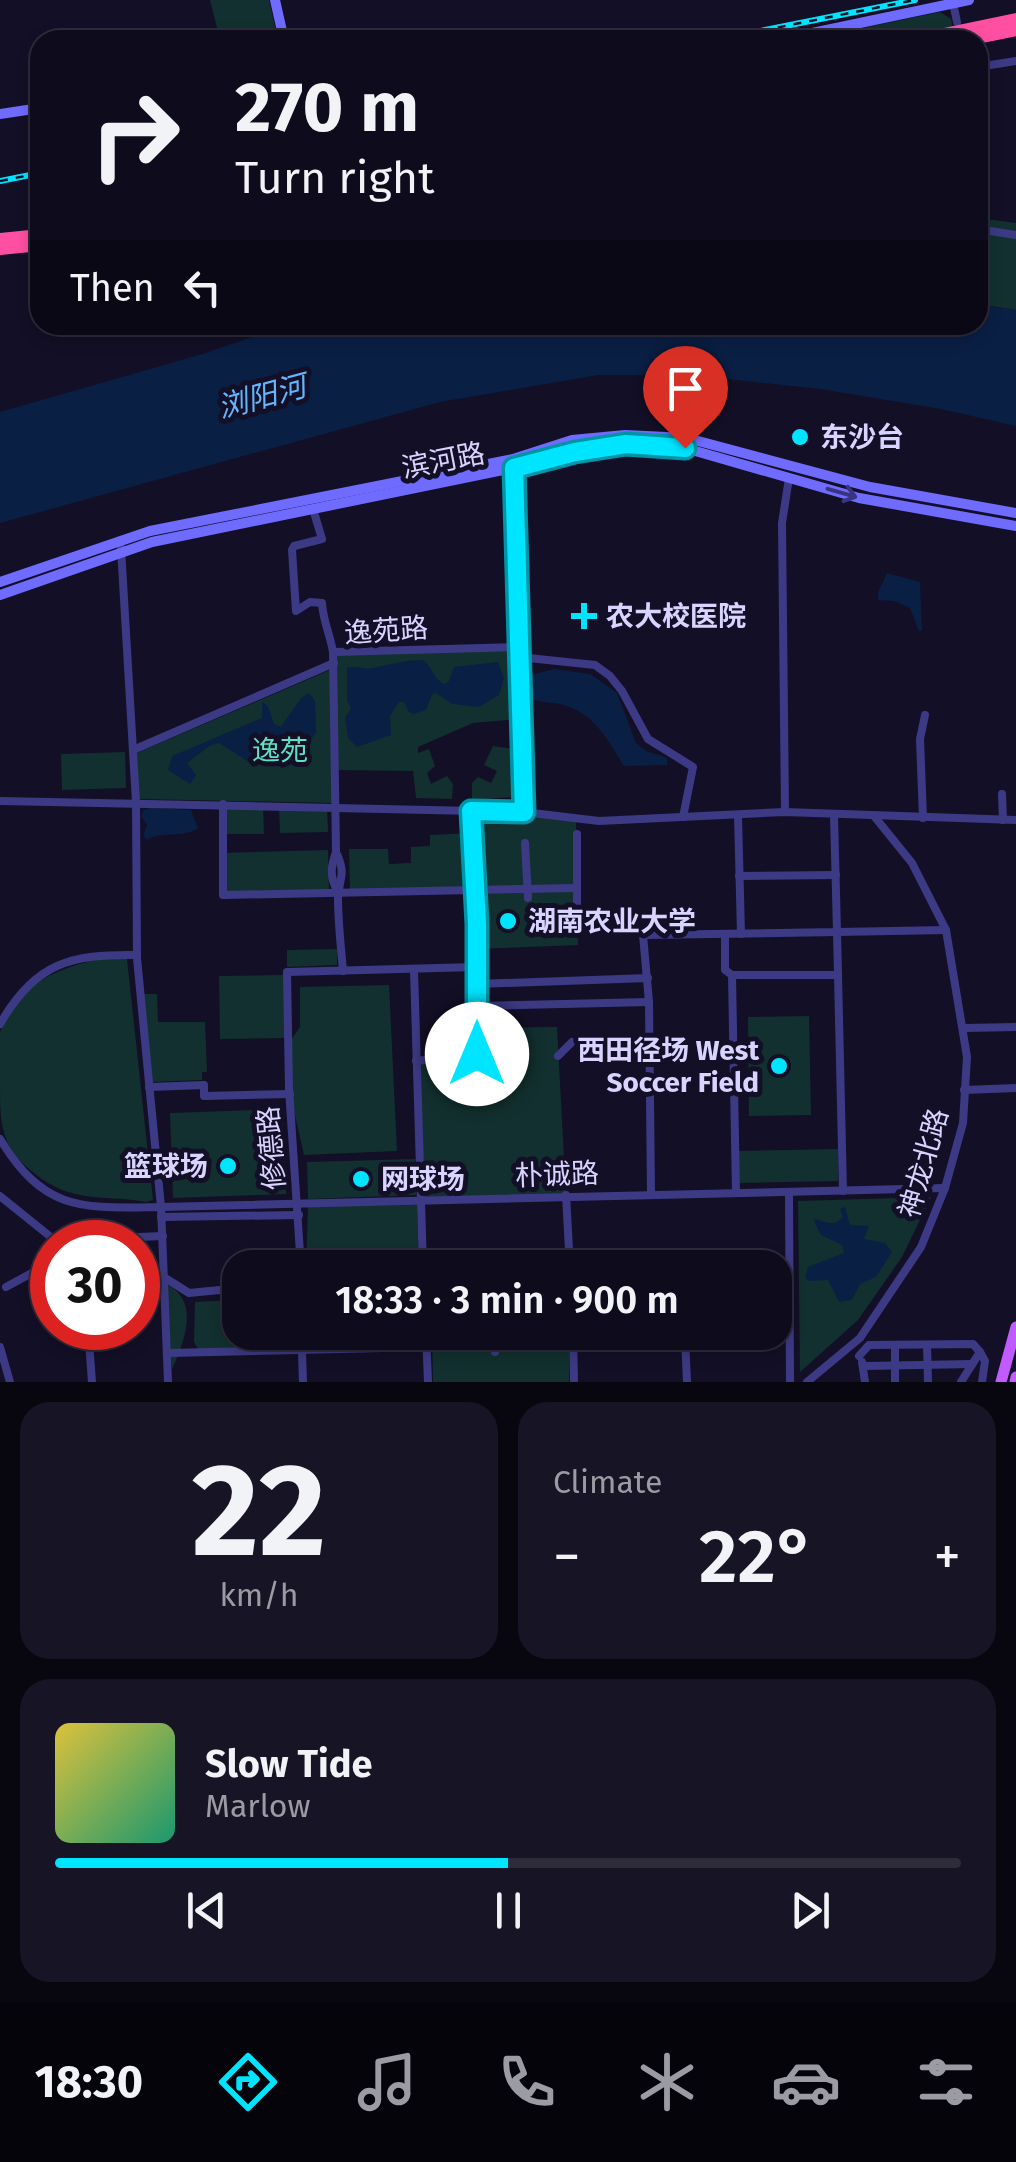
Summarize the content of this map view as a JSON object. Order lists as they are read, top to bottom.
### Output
{
  "streets": {
    "main road": ["滨河路"],
    "street": [
      "逸苑路",
      "修德路",
      "神龙北路",
      "朴诚路"
    ]
  },
  "crossings": [
    ["逸苑路", "修德路"],
    ["修德路", "朴诚路"],
    ["神龙北路", "朴诚路"]
  ],
  "water": ["浏阳河"],
  "parks": ["逸苑"],
  "places": {
    "other": [
      "东沙台",
      "湖南农业大学",
      "西田径场 West Soccer Field",
      "篮球场",
      "网球场"
    ],
    "health": ["农大校医院"]
  },
  "page": {
    "turn": ["270 m", "Turn right"],
    "then": "Then",
    "limit": "30",
    "trip": "18:33 · 3 min · 900 m",
    "tile": [
      ["22", "km/h"],
      "Climate"
    ],
    "heat": ["−", "22°", "+"],
    "song": ["Slow Tide", "Marlow"],
    "tabs": "18:30"
  }
}
